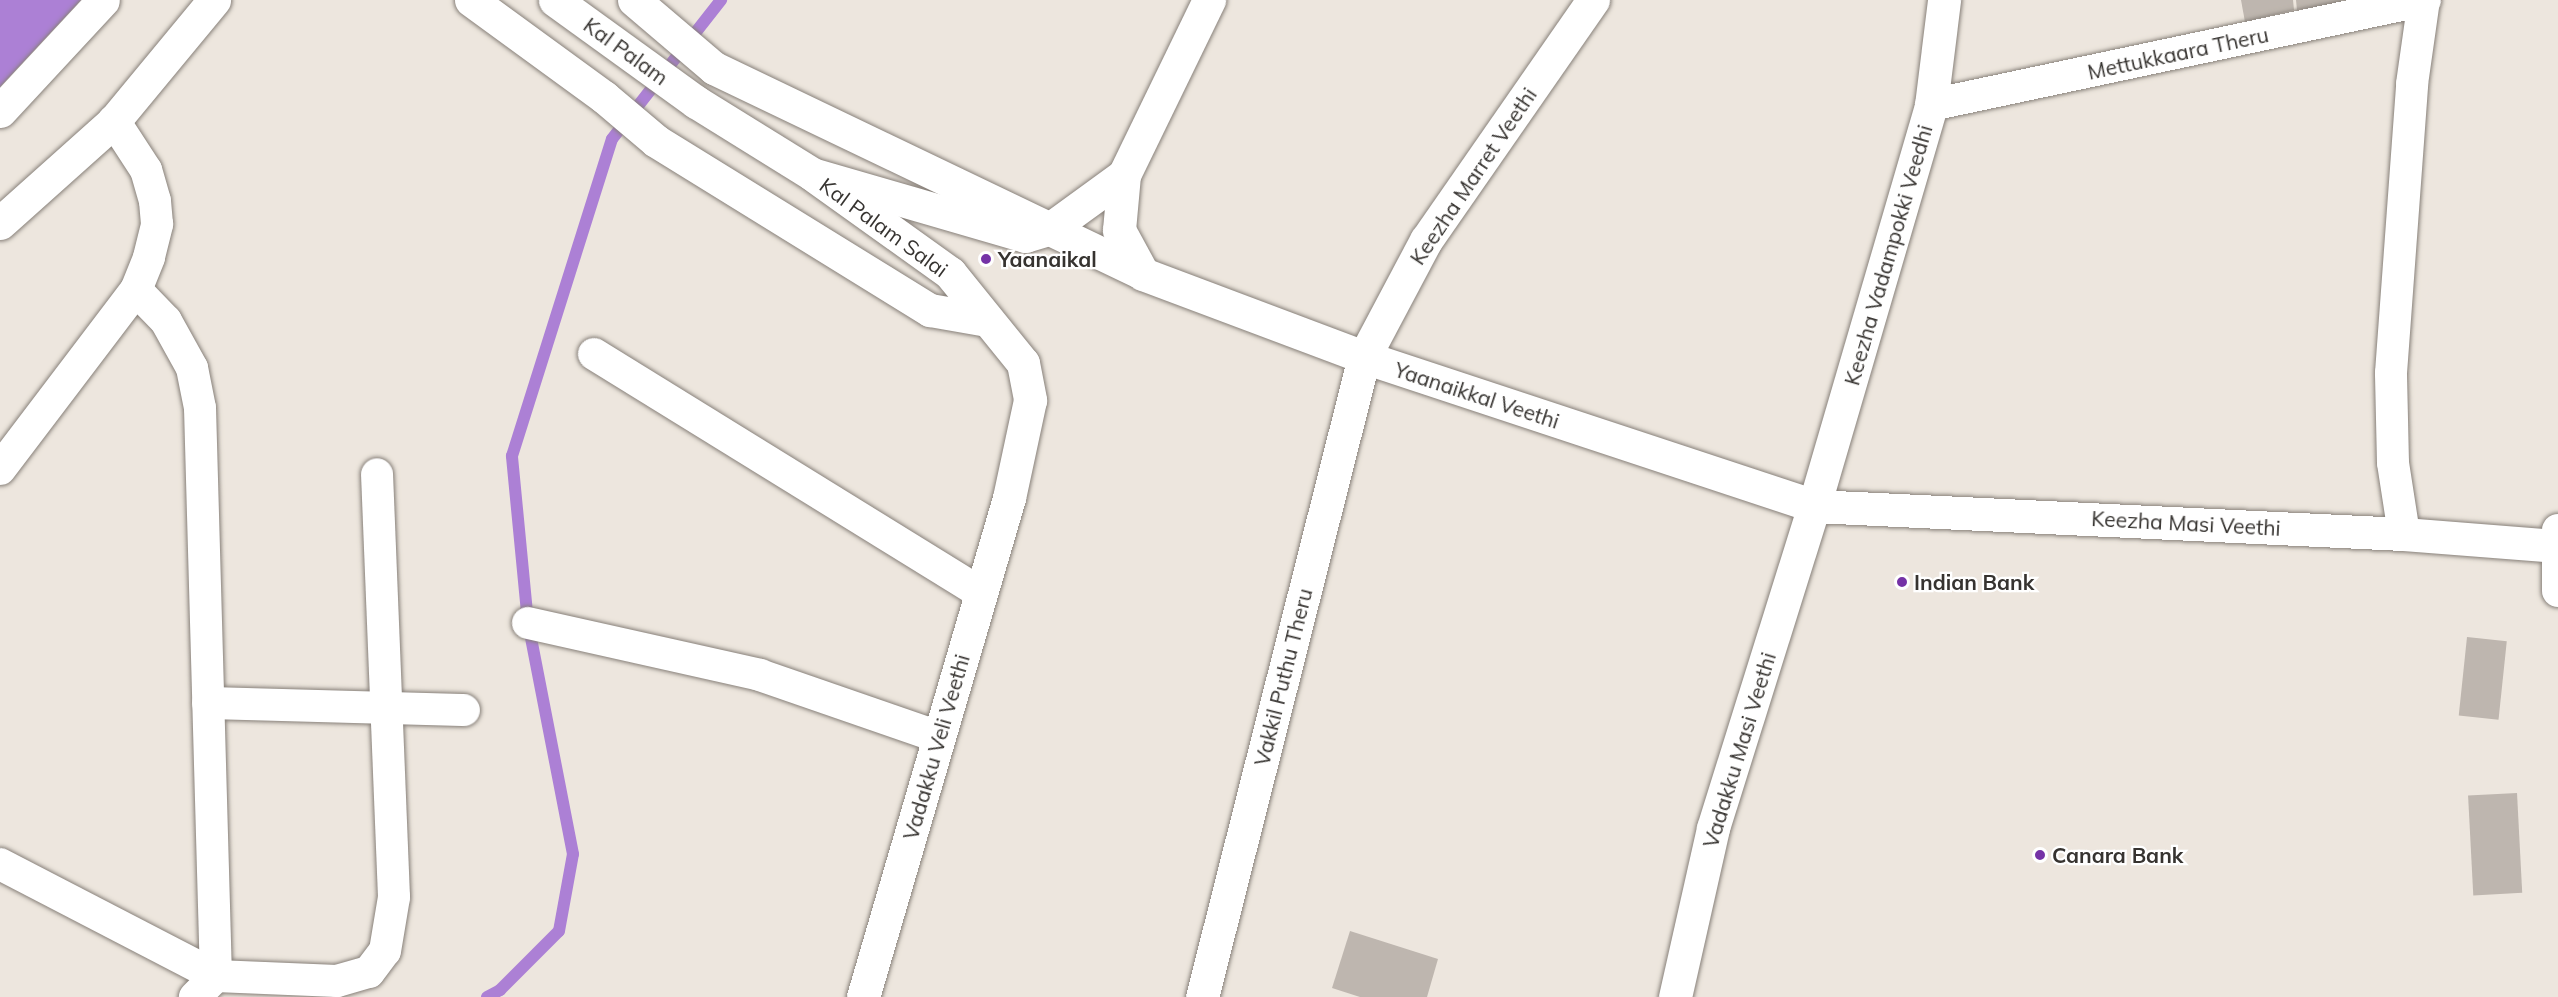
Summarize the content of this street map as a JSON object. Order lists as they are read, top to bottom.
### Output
{
  "streets": {
    "main road": [
      "Kal Palam",
      "Keezha Marret Veethi",
      "Kal Palam Salai",
      "Keezha Vadampokki Veedhi",
      "Yaanaikkal Veethi",
      "Keezha Masi Veethi",
      "Vakkil Puthu Theru",
      "Vadakku Veli Veethi",
      "Vadakku Masi Veethi"
    ],
    "street": ["Mettukkaara Theru"]
  },
  "crossings": [
    ["Kal Palam", "Kal Palam Salai"],
    ["Mettukkaara Theru", "Keezha Vadampokki Veedhi"],
    ["Keezha Marret Veethi", "Yaanaikkal Veethi"],
    ["Keezha Marret Veethi", "Vakkil Puthu Theru"],
    ["Kal Palam Salai", "Yaanaikkal Veethi"],
    ["Kal Palam Salai", "Vadakku Veli Veethi"],
    ["Keezha Vadampokki Veedhi", "Yaanaikkal Veethi"],
    ["Keezha Vadampokki Veedhi", "Keezha Masi Veethi"],
    ["Keezha Vadampokki Veedhi", "Vadakku Masi Veethi"],
    ["Yaanaikkal Veethi", "Keezha Masi Veethi"],
    ["Yaanaikkal Veethi", "Vakkil Puthu Theru"],
    ["Yaanaikkal Veethi", "Vadakku Masi Veethi"],
    ["Keezha Masi Veethi", "Vadakku Masi Veethi"]
  ],
  "places": ["Yaanaikal", "Indian Bank", "Canara Bank"]
}
